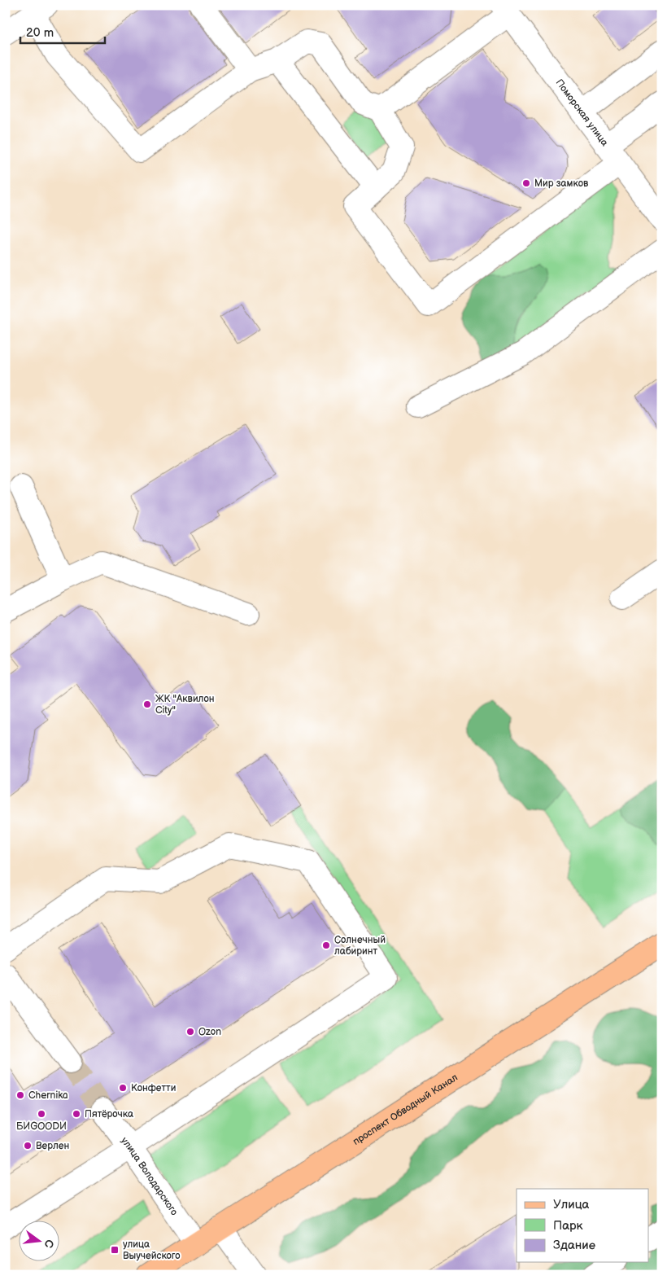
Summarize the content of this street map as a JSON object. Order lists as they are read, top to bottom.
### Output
{
  "streets": {
    "main road": ["проспект Обводный Канал"],
    "street": ["Поморская улица", "улица Володарского"]
  },
  "crossings": [
    ["проспект Обводный Канал", "улица Володарского"]
  ],
  "places": {
    "other": [
      "Мир замков",
      "ЖК \"Аквилон City\"",
      "Солнечный лабиринт",
      "Ozon",
      "Конфетти",
      "Chernika",
      "БИGOODИ",
      "Пятёрочка",
      "Верлен"
    ],
    "transit": ["улица Выучейского"]
  },
  "legend": ["Улица", "Парк", "Здание"],
  "scale_bar": "20 m",
  "north": "right"
}
